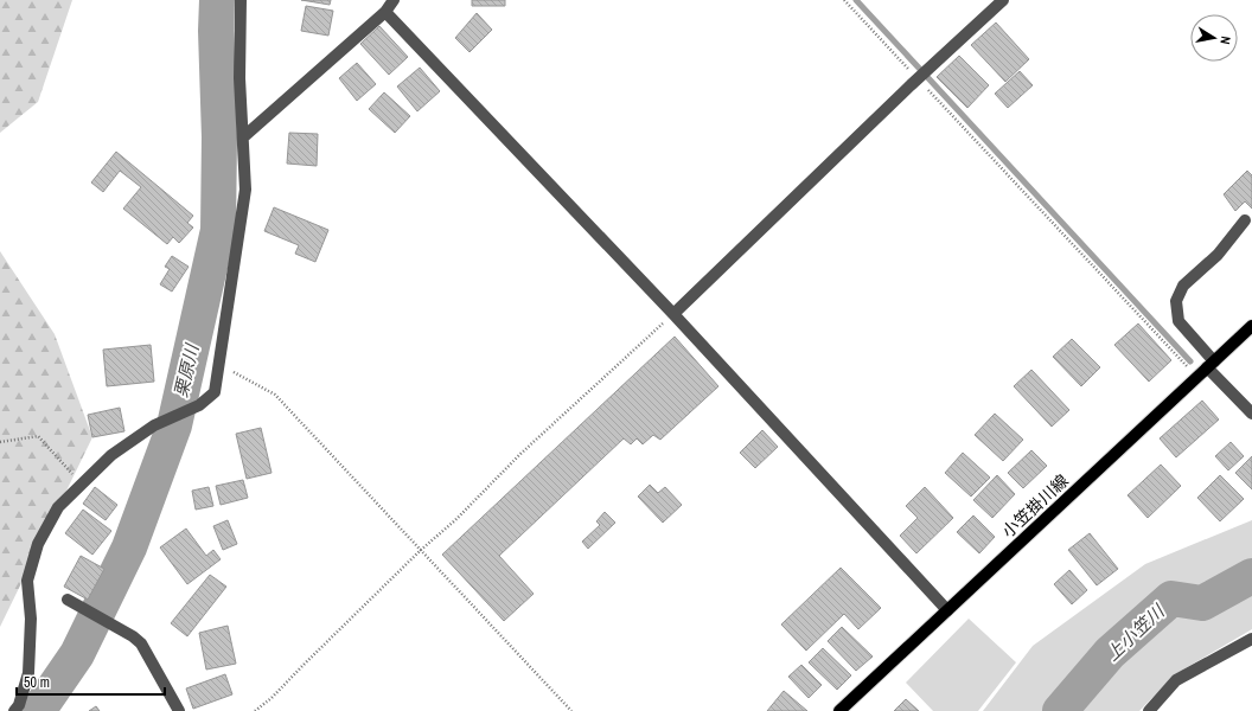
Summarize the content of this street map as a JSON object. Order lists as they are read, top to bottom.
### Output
{
  "streets": {
    "main road": ["小笠掛川線"]
  },
  "water": ["栗原川", "上小笠川"],
  "scale_bar": "50 m",
  "north": "right"
}
